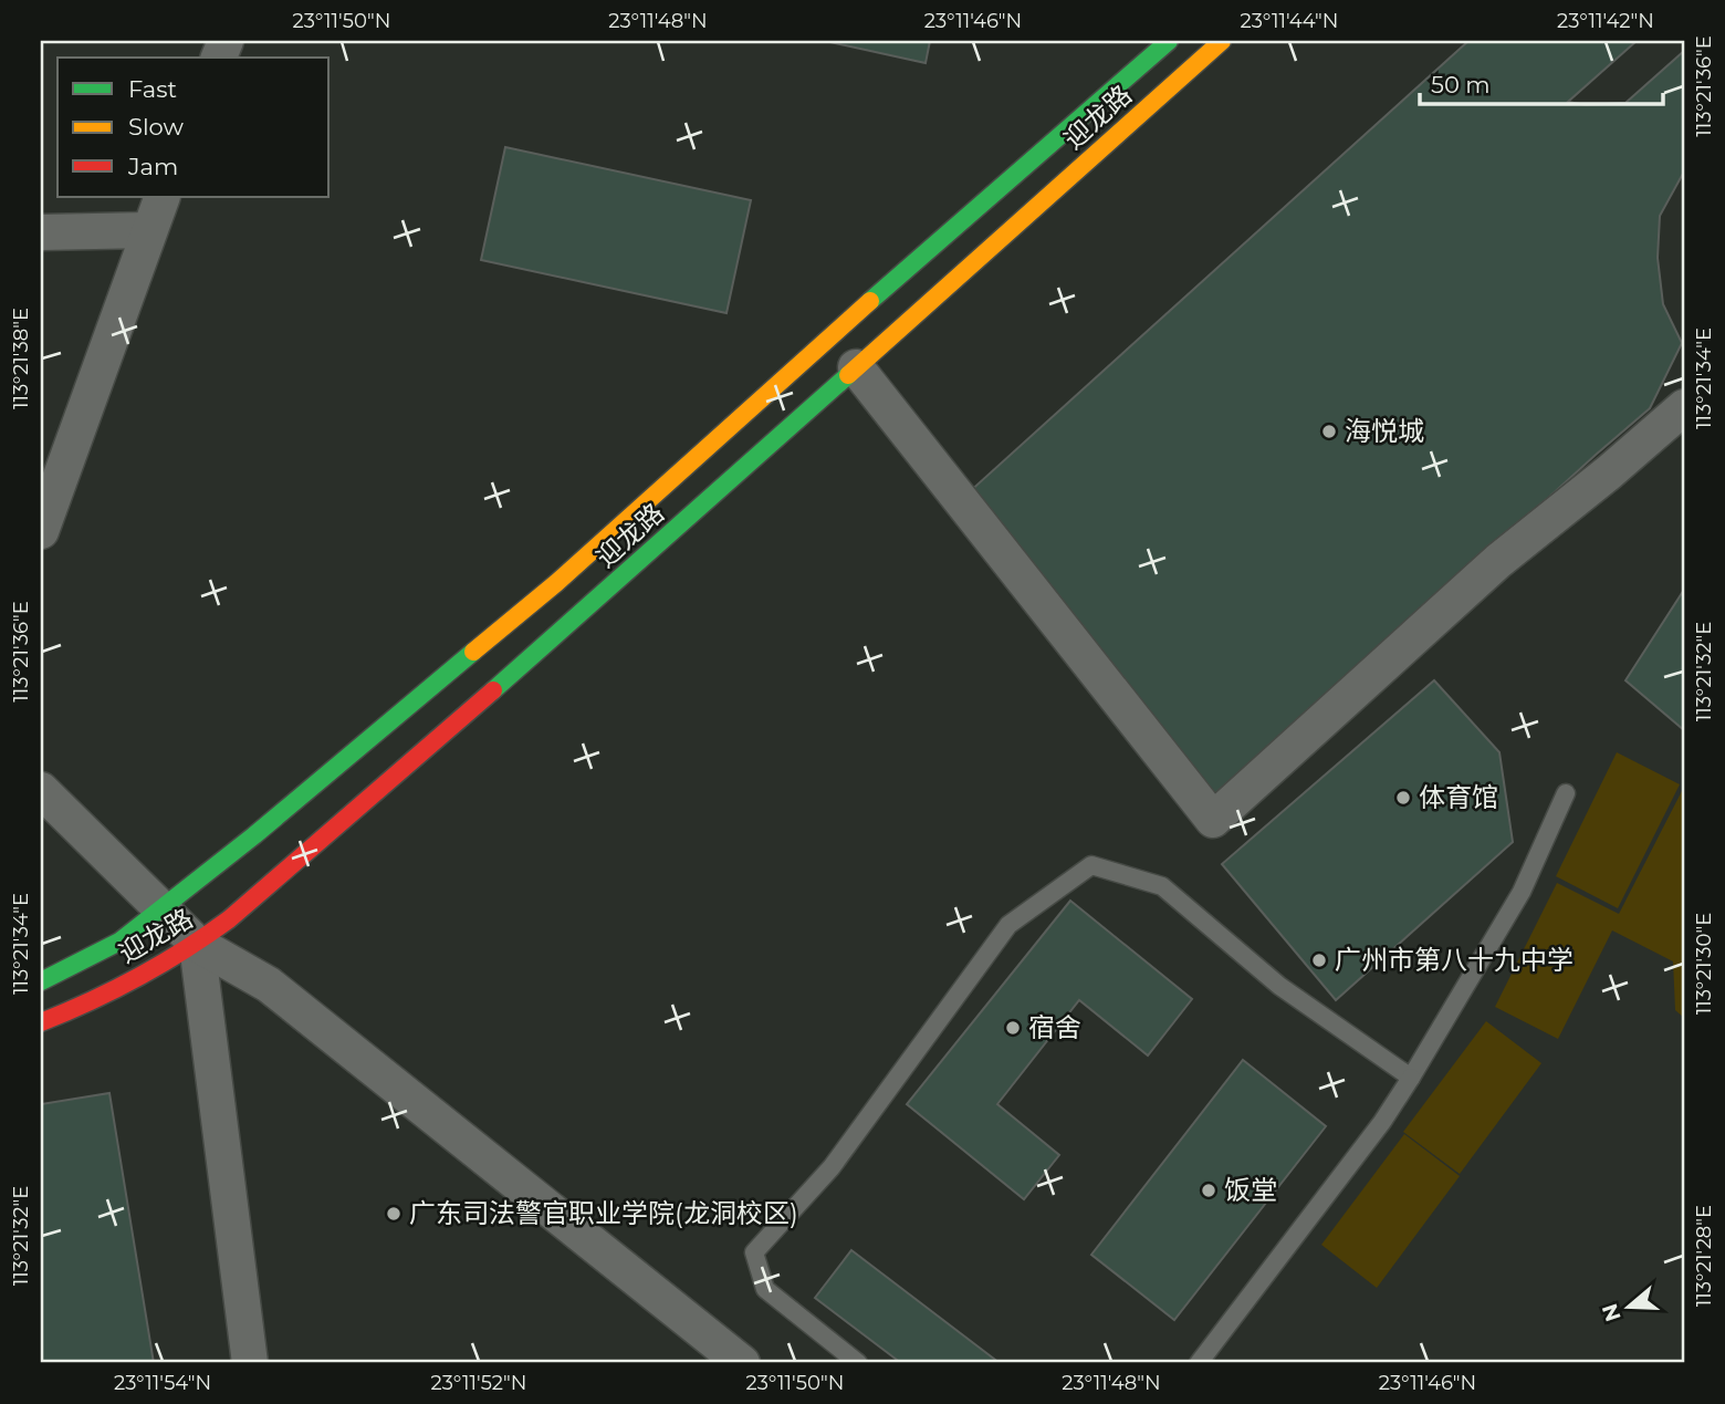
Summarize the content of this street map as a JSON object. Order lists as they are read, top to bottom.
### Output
{
  "streets": {
    "street": ["迎龙路"]
  },
  "places": [
    "海悦城",
    "体育馆",
    "广州市第八十九中学",
    "宿舍",
    "饭堂",
    "广东司法警官职业学院(龙洞校区)"
  ],
  "legend": ["Fast", "Slow", "Jam"],
  "scale_bar": "50 m",
  "north": "left",
  "coordinates": [
    "23°11'50\"N",
    "23°11'48\"N",
    "23°11'46\"N",
    "23°11'44\"N",
    "23°11'42\"N",
    "113°21'36\"E",
    "113°21'38\"E",
    "113°21'34\"E",
    "113°21'32\"E",
    "113°21'30\"E",
    "113°21'28\"E",
    "23°11'54\"N",
    "23°11'52\"N"
  ]
}
